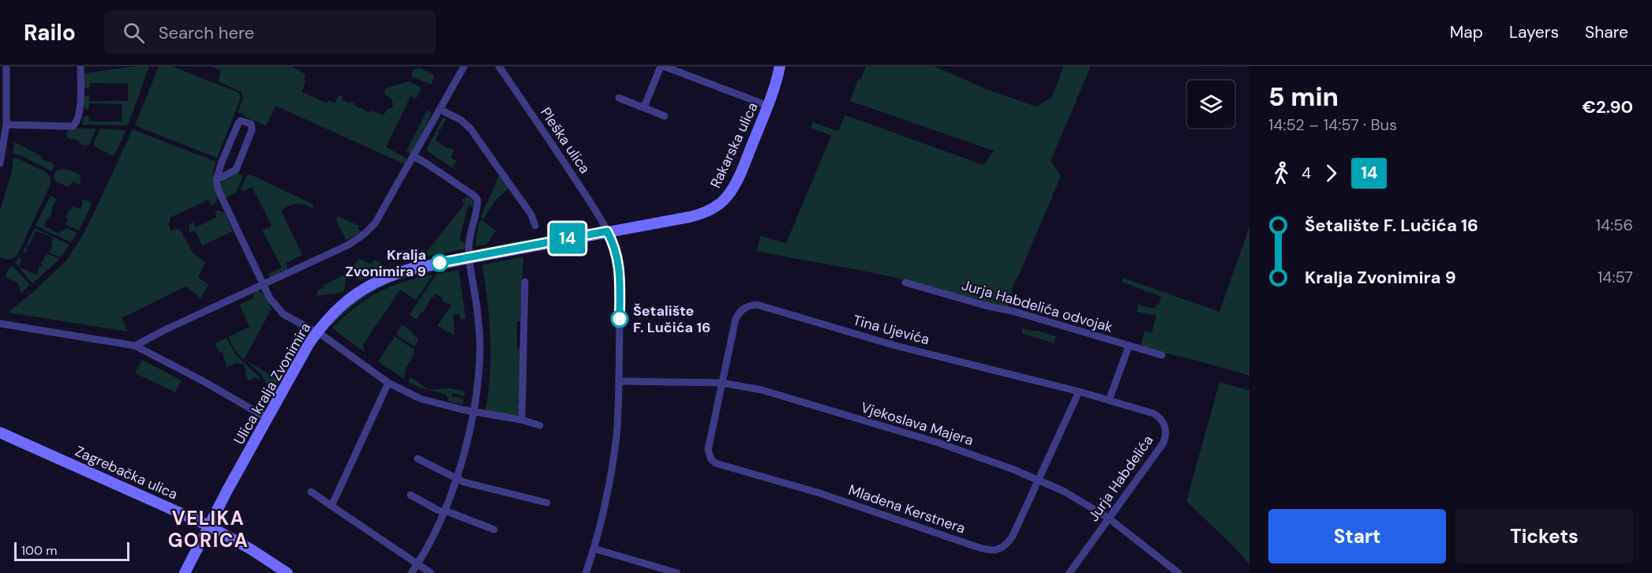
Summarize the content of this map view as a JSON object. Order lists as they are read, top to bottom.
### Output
{
  "streets": {
    "main road": ["Rakarska ulica", "Ulica kralja Zvonimira", "Zagrebačka ulica"],
    "street": [
      "Pleška ulica",
      "Jurja Habdelića odvojak",
      "Tina Ujevića",
      "Vjekoslava Majera",
      "Jurja Habdelića",
      "Mladena Kerstnera"
    ]
  },
  "crossings": [
    ["Pleška ulica", "Rakarska ulica"],
    ["Pleška ulica", "Ulica kralja Zvonimira"],
    ["Pleška ulica", "Vjekoslava Majera"],
    ["Rakarska ulica", "Ulica kralja Zvonimira"],
    ["Tina Ujevića", "Vjekoslava Majera"],
    ["Tina Ujevića", "Jurja Habdelića"],
    ["Tina Ujevića", "Mladena Kerstnera"],
    ["Ulica kralja Zvonimira", "Zagrebačka ulica"],
    ["Vjekoslava Majera", "Jurja Habdelića"],
    ["Vjekoslava Majera", "Mladena Kerstnera"]
  ],
  "districts": ["VELIKA GORICA"],
  "places": ["Kralja Zvonimira 9", "Šetalište F. Lučića 16"],
  "lines": ["bus line 14"],
  "scale_bar": "100 m",
  "page": {
    "header": "Railo",
    "search": "Search here",
    "nav": ["Map", "Layers", "Share"],
    "on_map": "14",
    "heading": ["5 min", "14:52 – 14:57 · Bus", "€2.90"],
    "legs": ["4", "14"],
    "list": [
      {
        "name": "Šetalište F. Lučića 16",
        "value": "14:56"
      },
      {
        "name": "Kralja Zvonimira 9",
        "value": "14:57"
      }
    ],
    "buttons": ["Start", "Tickets"],
    "scale": "100 m"
  }
}
